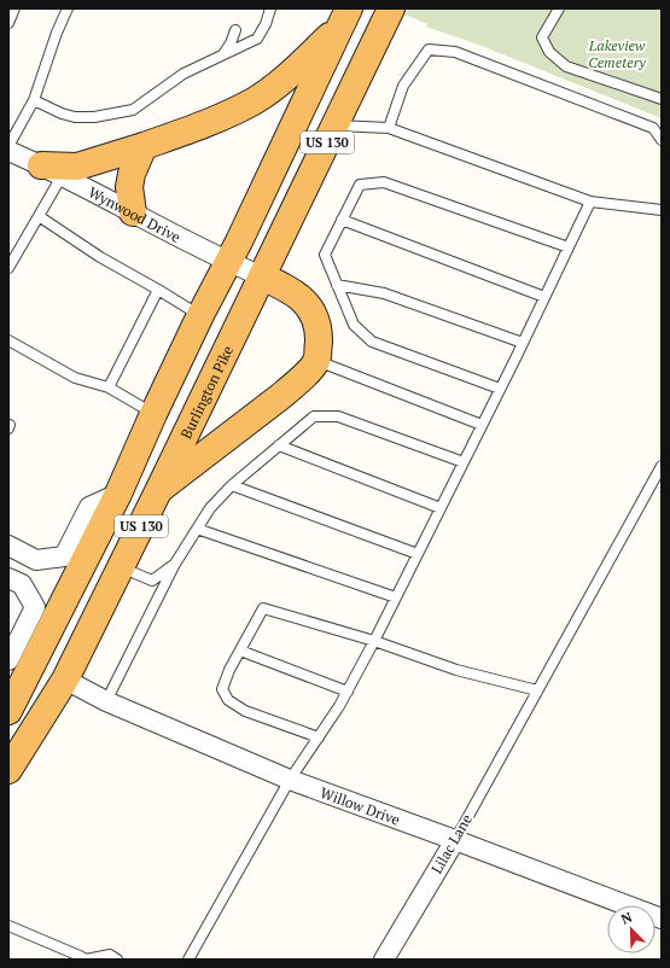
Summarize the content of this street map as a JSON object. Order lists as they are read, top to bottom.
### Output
{
  "streets": {
    "highway": ["US 130", "Burlington Pike"],
    "street": ["Wynwood Drive", "Willow Drive", "Lilac Lane"]
  },
  "crossings": [
    ["US 130", "Wynwood Drive"],
    ["Wynwood Drive", "Burlington Pike"],
    ["Burlington Pike", "Willow Drive"],
    ["Willow Drive", "Lilac Lane"]
  ],
  "parks": ["Lakeview Cemetery"],
  "north": "top left"
}
